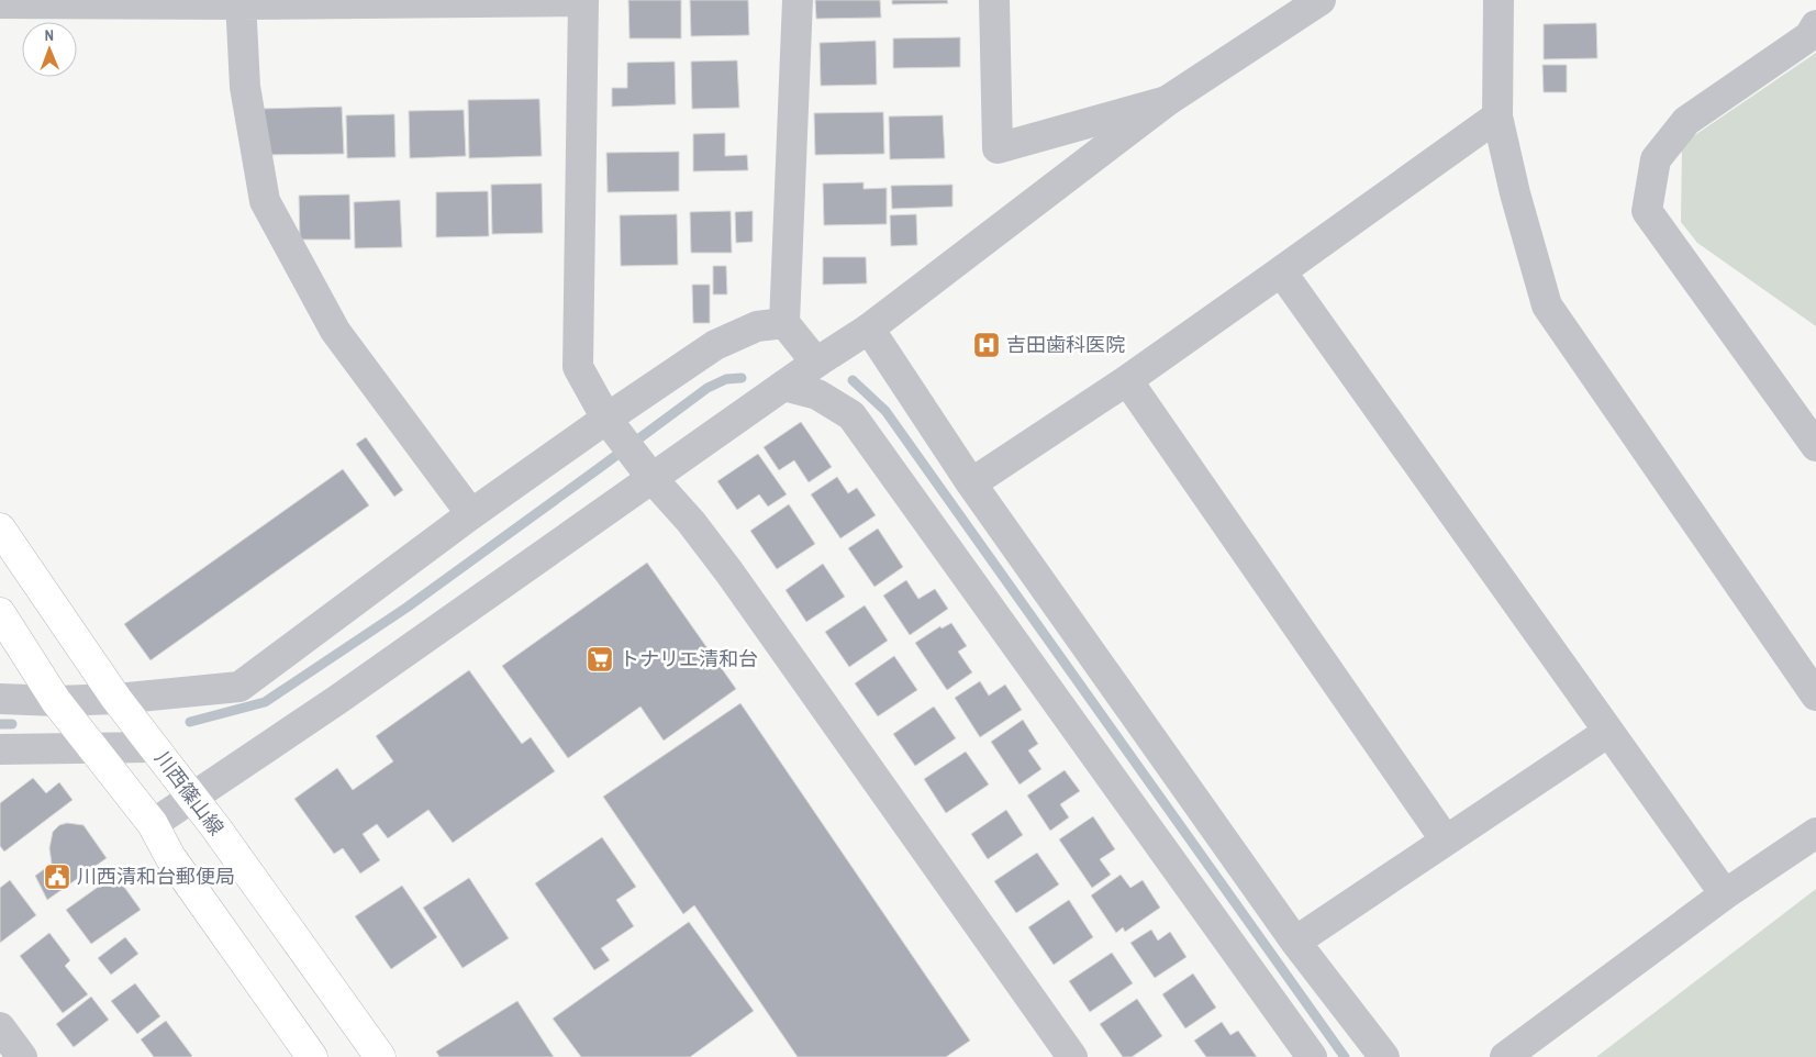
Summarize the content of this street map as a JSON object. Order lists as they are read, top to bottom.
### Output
{
  "streets": {
    "main road": ["川西篠山線"]
  },
  "places": {
    "hospital": ["吉田歯科医院"],
    "supermarket": ["トナリエ清和台"],
    "public building": ["川西清和台郵便局"]
  },
  "north": "top"
}
